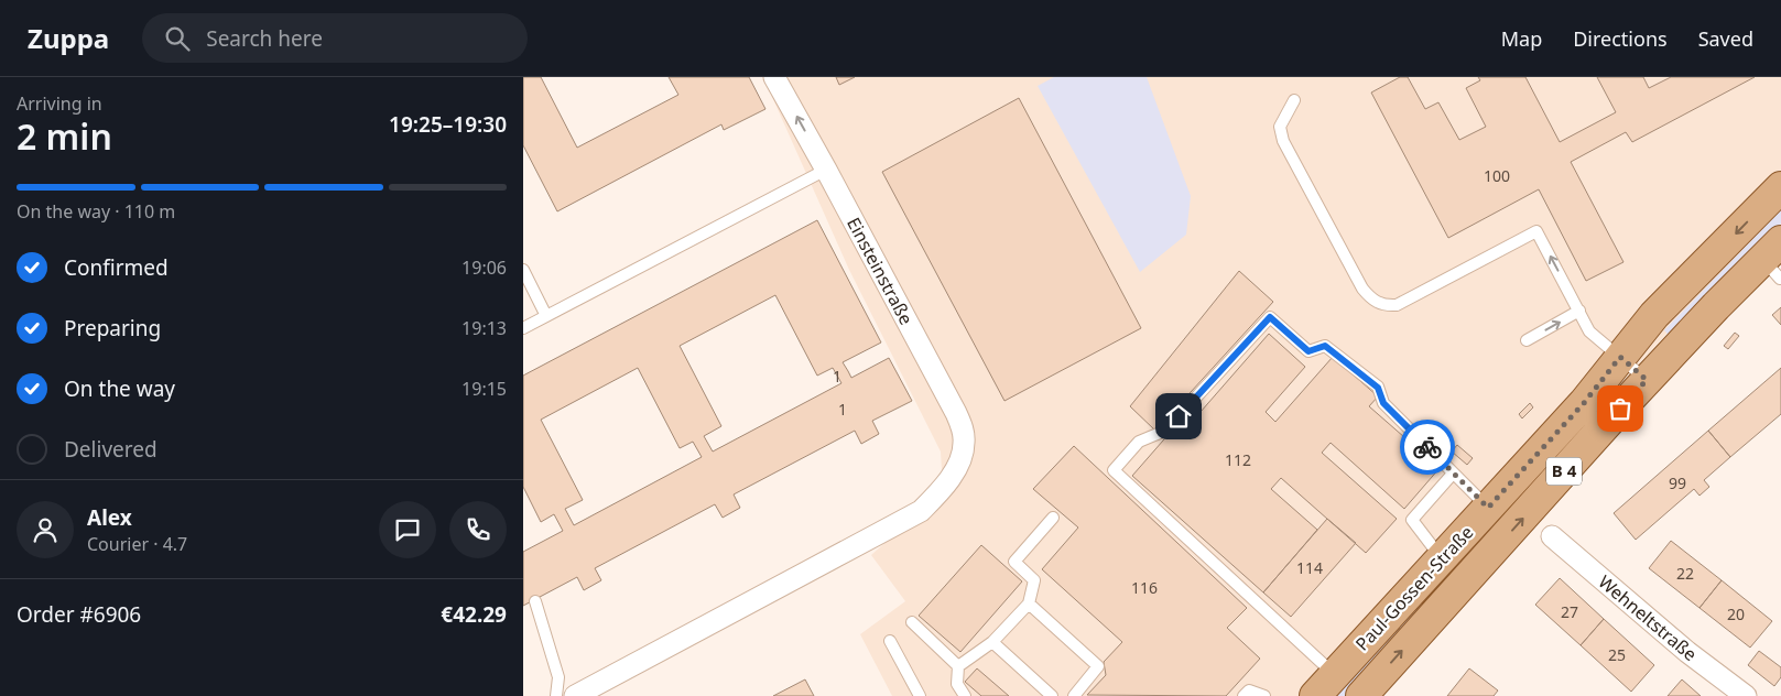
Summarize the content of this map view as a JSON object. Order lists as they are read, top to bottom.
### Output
{
  "streets": {
    "main road": ["B 4", "Paul-Gossen-Straße"],
    "street": ["Einsteinstraße", "Wehneltstraße"]
  },
  "house_numbers": [
    "100",
    "1",
    "1",
    "112",
    "99",
    "114",
    "22",
    "116",
    "27",
    "20",
    "25"
  ],
  "page": {
    "header": "Zuppa",
    "search": "Search here",
    "nav": ["Map", "Directions", "Saved"],
    "heading": ["2 min", "Arriving in", "19:25–19:30"],
    "panel": [
      "Alex",
      "Courier · 4.7",
      "Order #6906",
      "€42.29"
    ],
    "bar": "On the way · 110 m",
    "list": [
      ["Confirmed", "19:06"],
      ["Preparing", "19:13"],
      ["On the way", "19:15"],
      "Delivered"
    ]
  }
}
